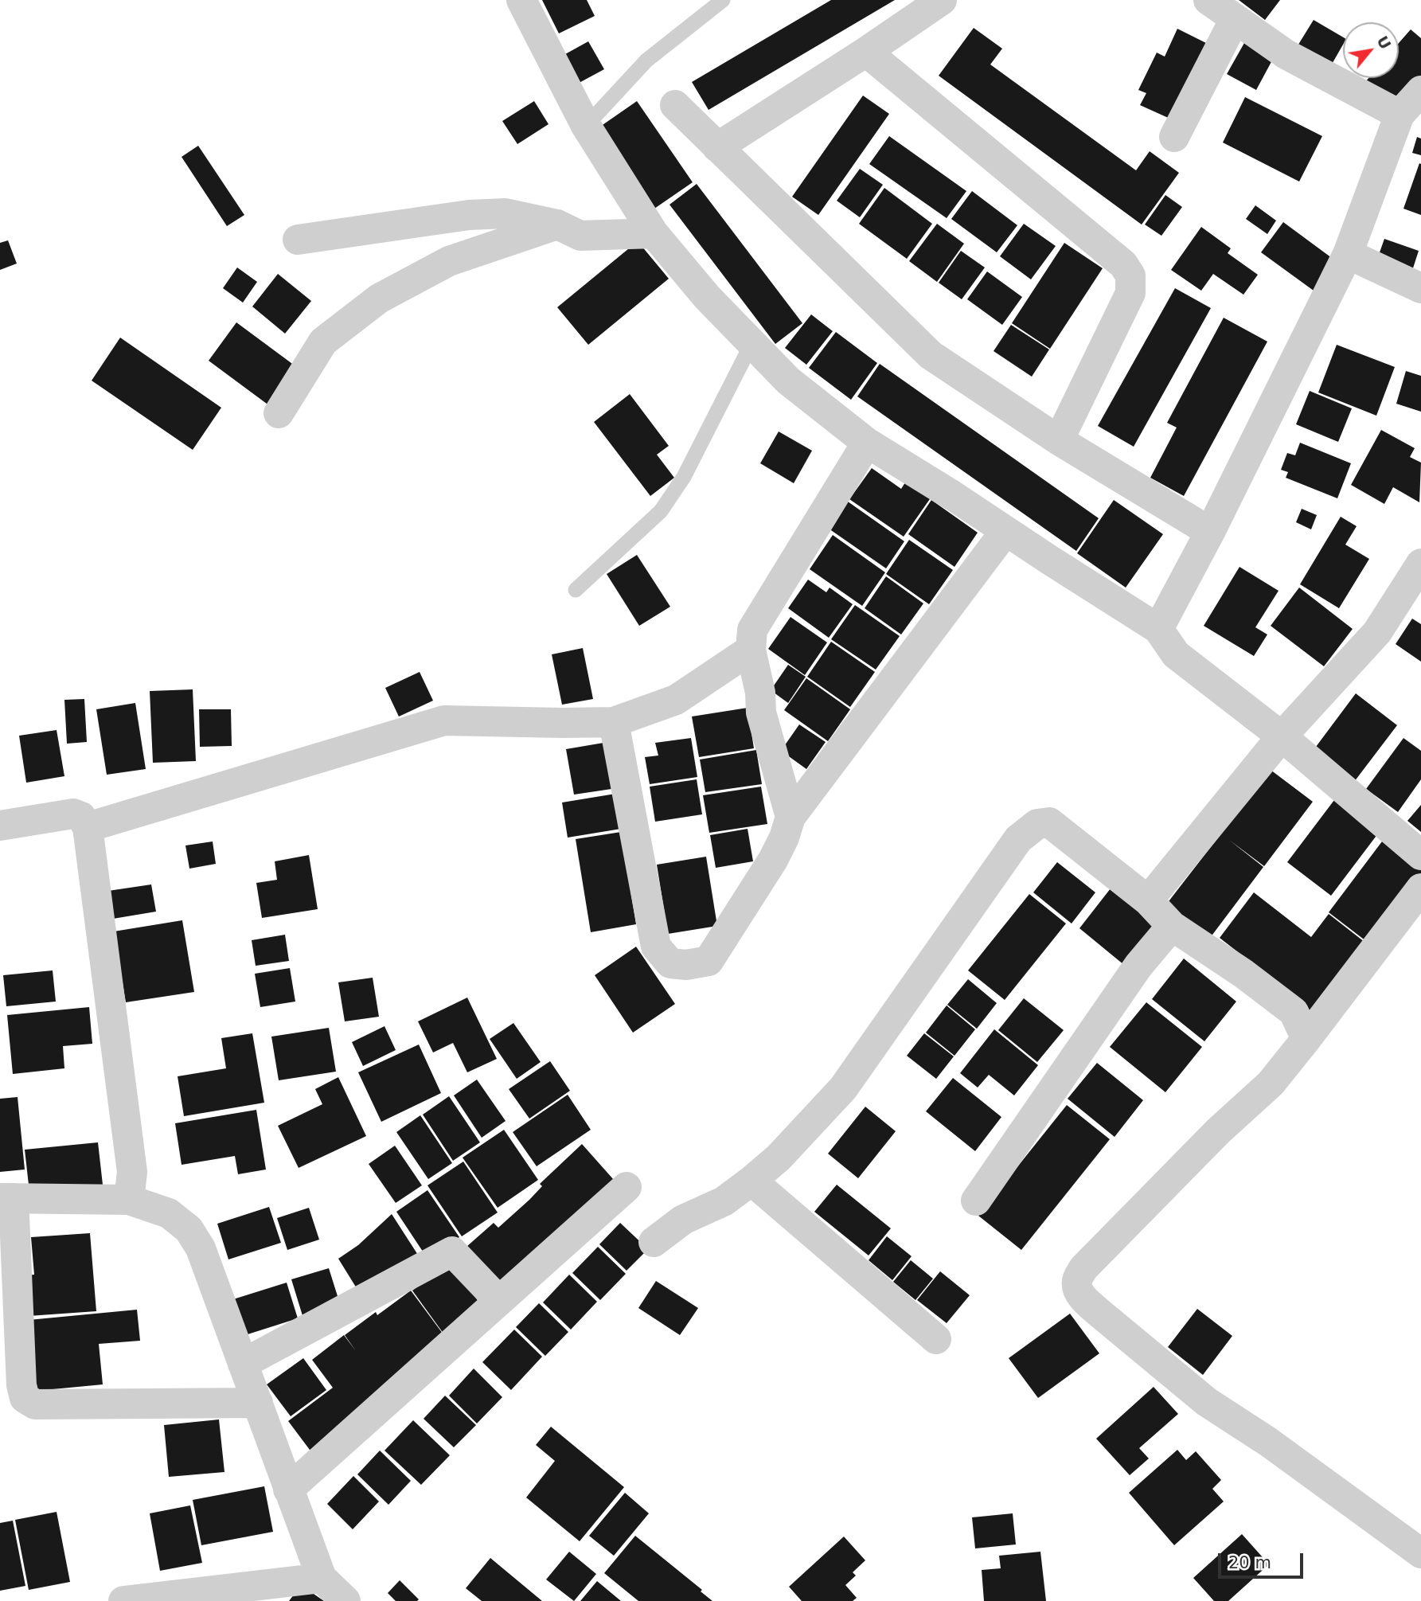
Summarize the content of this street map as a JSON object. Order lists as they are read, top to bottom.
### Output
{
  "scale_bar": "20 m",
  "north": "top right"
}
